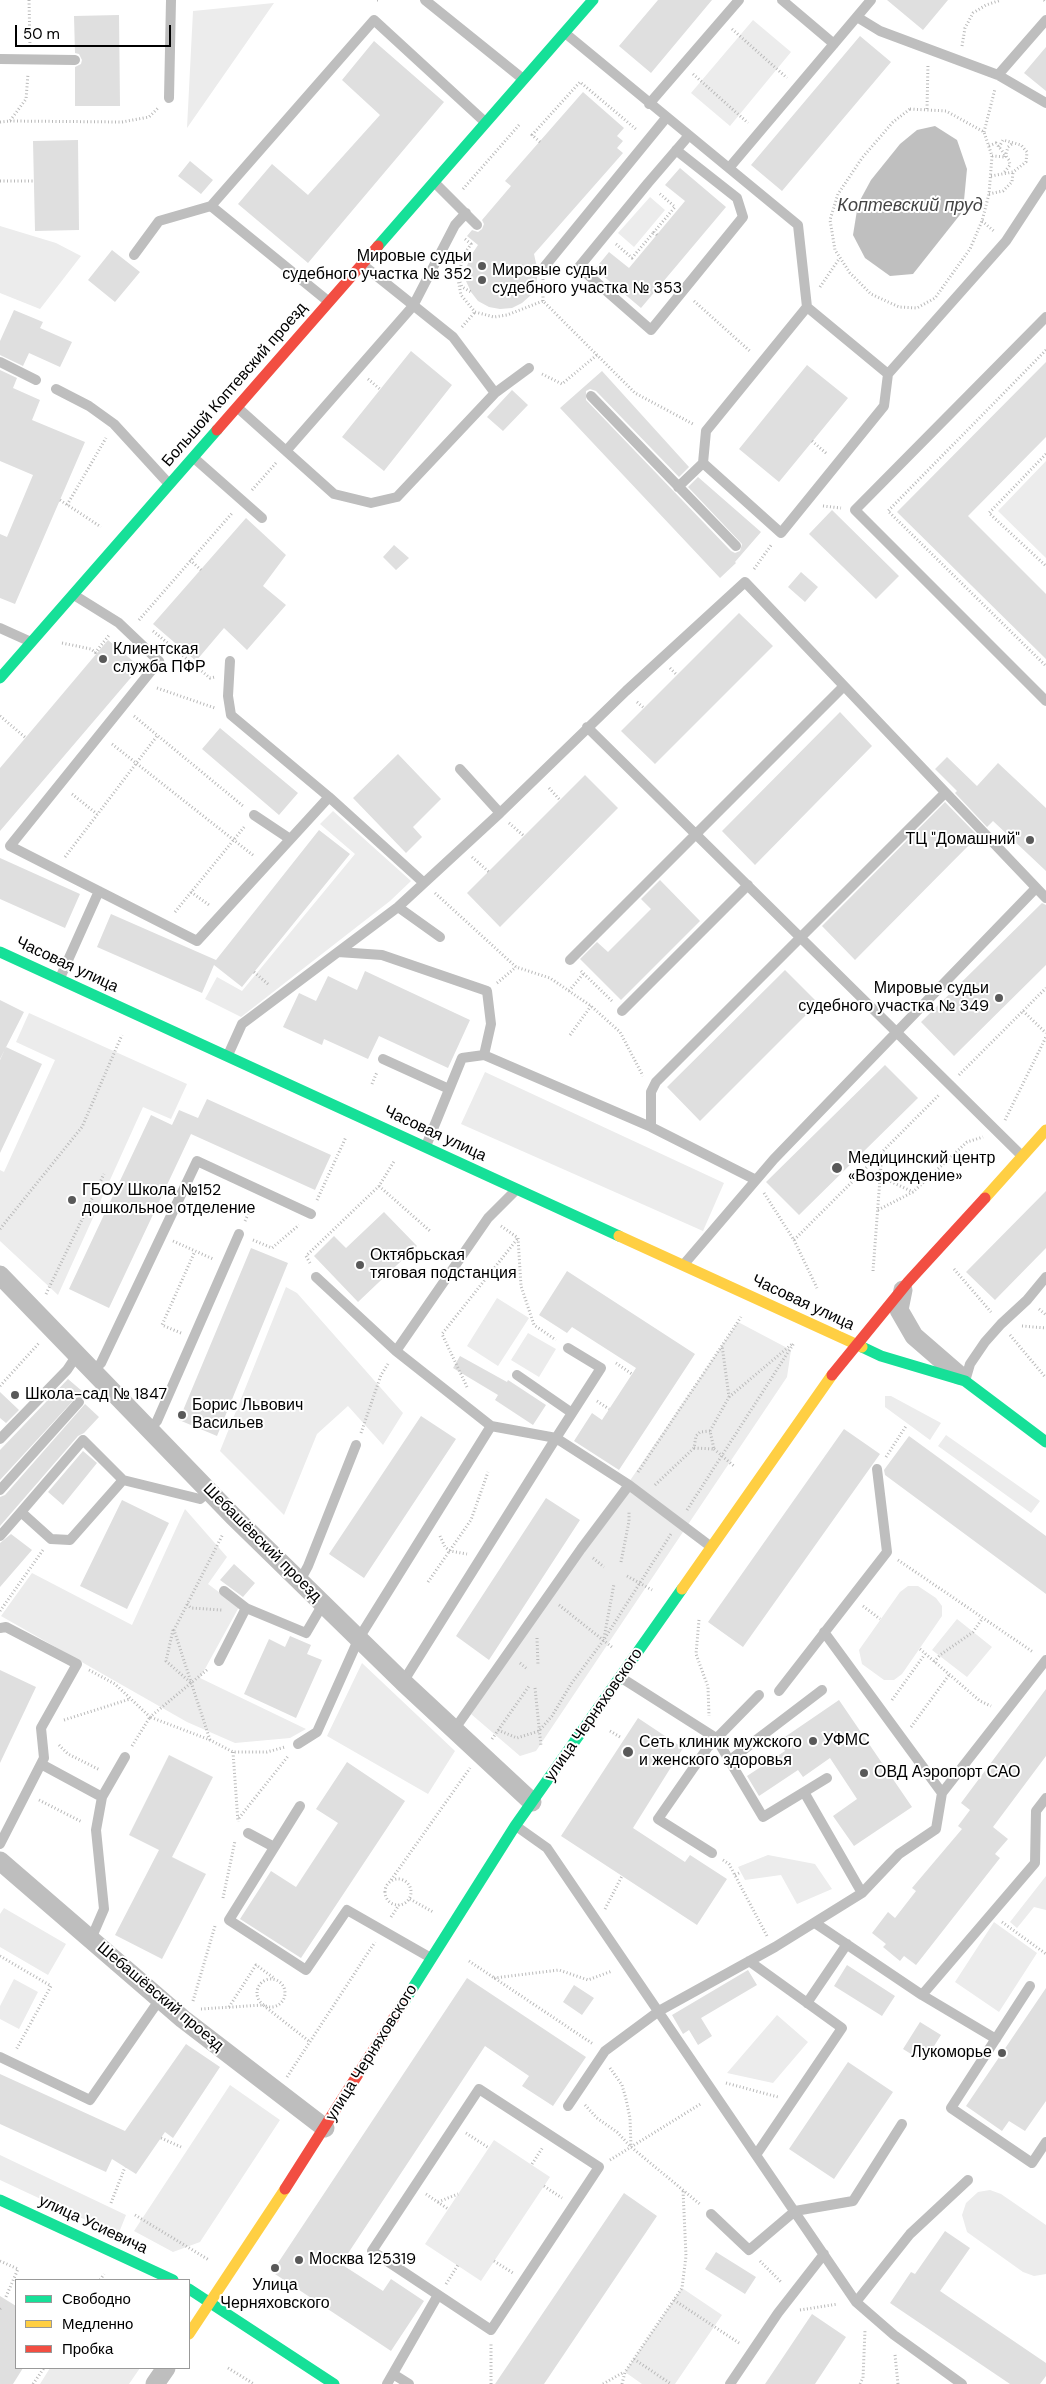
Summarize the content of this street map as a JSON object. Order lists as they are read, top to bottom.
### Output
{
  "streets": {
    "street": [
      "Большой Коптевский проезд",
      "Часовая улица",
      "Шебашёвский проезд",
      "улица Черняховского",
      "улица Усиевича"
    ]
  },
  "crossings": [
    ["Часовая улица", "улица Черняховского"],
    ["Шебашёвский проезд", "улица Черняховского"]
  ],
  "water": ["Коптевский пруд"],
  "places": [
    "Мировые судьи судебного участка № 352",
    "Мировые судьи судебного участка № 353",
    "Клиентская служба ПФР",
    "ТЦ \"Домашний\"",
    "Мировые судьи судебного участка № 349",
    "Медицинский центр «Возрождение»",
    "ГБОУ Школа №152 дошкольное отделение",
    "Октябрьская тяговая подстанция",
    "Школа-сад № 1847",
    "Борис Львович Васильев",
    "УФМС",
    "Сеть клиник мужского и женского здоровья",
    "ОВД Аэропорт САО",
    "Лукоморье",
    "Москва 125319",
    "Улица Черняховского"
  ],
  "legend": ["Свободно", "Медленно", "Пробка"],
  "scale_bar": "50 m"
}
